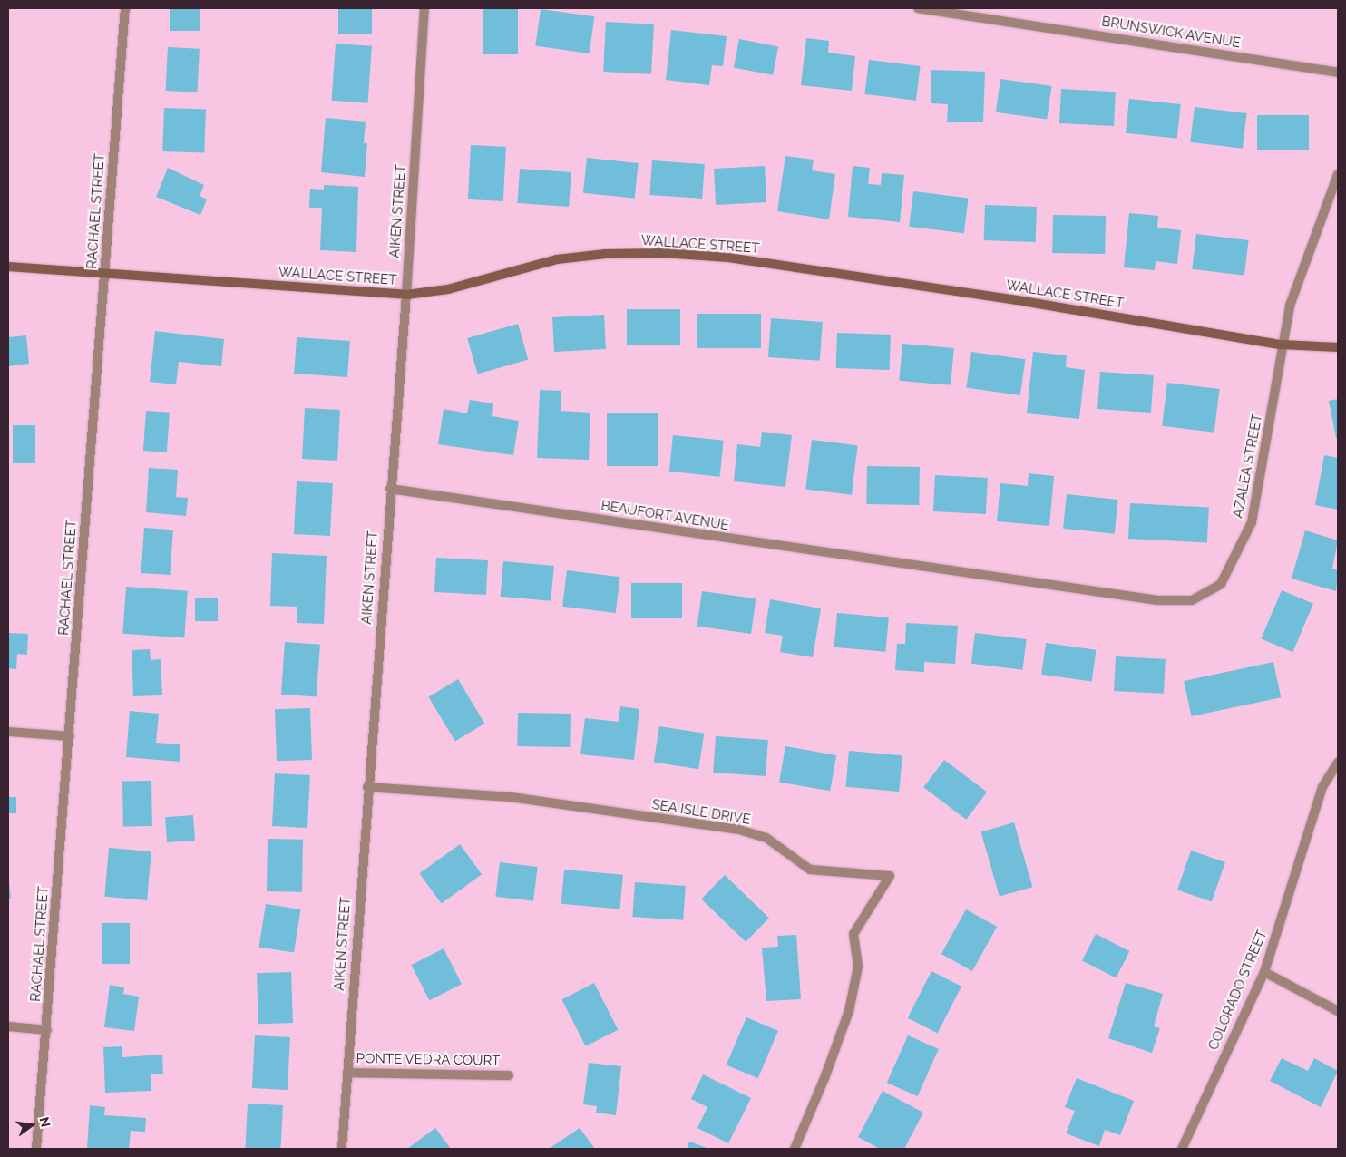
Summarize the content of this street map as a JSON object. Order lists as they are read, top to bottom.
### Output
{
  "streets": {
    "street": [
      "BRUNSWICK AVENUE",
      "RACHAEL STREET",
      "AIKEN STREET",
      "WALLACE STREET",
      "AZALEA STREET",
      "BEAUFORT AVENUE",
      "SEA ISLE DRIVE",
      "COLORADO STREET",
      "PONTE VEDRA COURT"
    ]
  },
  "crossings": [
    ["RACHAEL STREET", "WALLACE STREET"],
    ["AIKEN STREET", "WALLACE STREET"],
    ["AIKEN STREET", "BEAUFORT AVENUE"],
    ["AIKEN STREET", "SEA ISLE DRIVE"],
    ["AIKEN STREET", "PONTE VEDRA COURT"],
    ["WALLACE STREET", "AZALEA STREET"],
    ["AZALEA STREET", "BEAUFORT AVENUE"]
  ],
  "north": "right"
}
